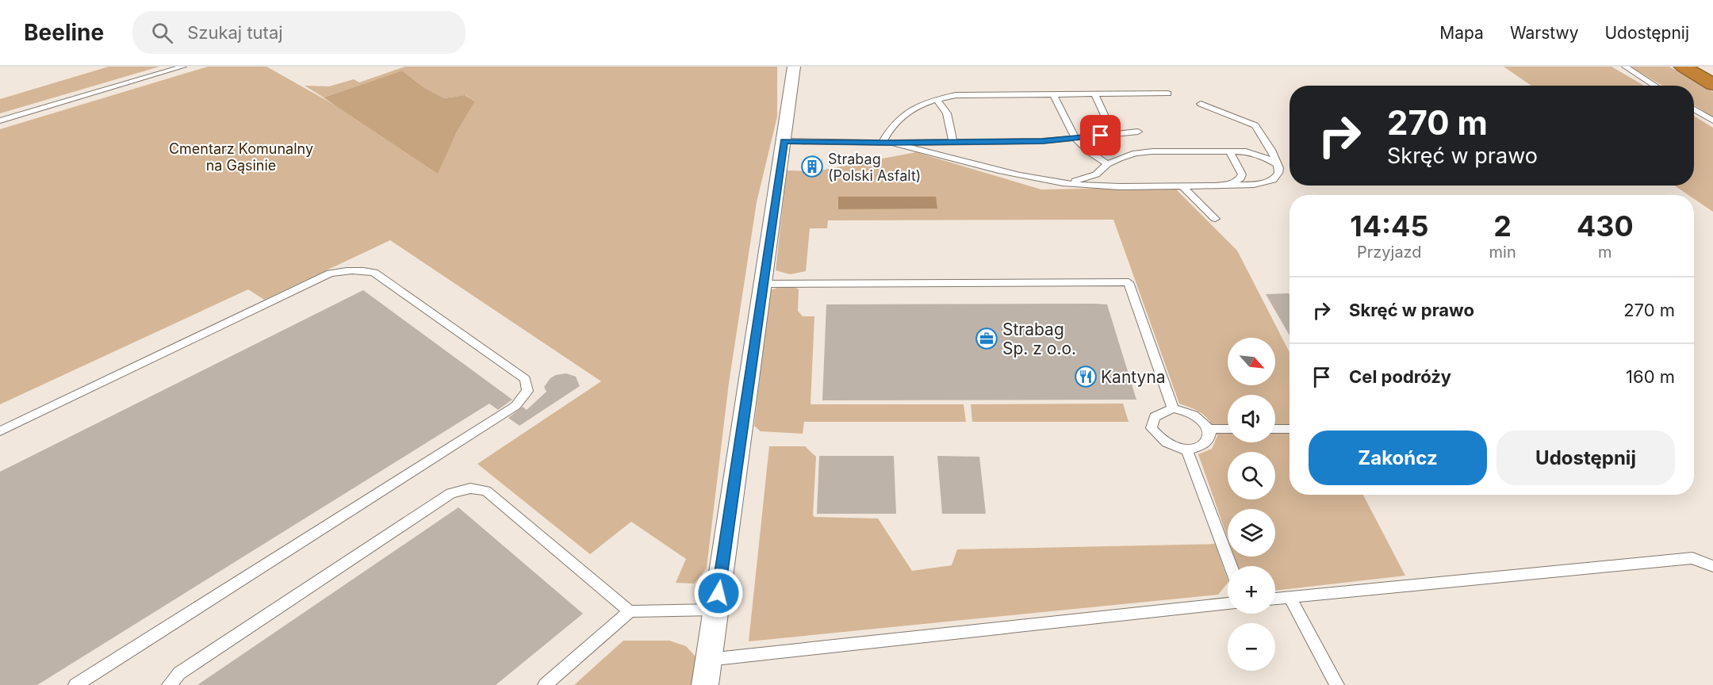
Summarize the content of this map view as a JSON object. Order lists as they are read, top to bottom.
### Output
{
  "parks": ["Cmentarz Komunalny na Gąsinie"],
  "places": {
    "building": ["Strabag (Polski Asfalt)"],
    "office": ["Strabag Sp. z o.o."],
    "restaurant": ["Kantyna"]
  },
  "north": "bottom right",
  "page": {
    "header": "Beeline",
    "search": "Szukaj tutaj",
    "nav": ["Mapa", "Warstwy", "Udostępnij"],
    "turn": ["270 m", "Skręć w prawo"],
    "eta": [
      "14:45",
      "Przyjazd",
      "2",
      "min",
      "430",
      "m"
    ],
    "list": [
      {
        "name": "Skręć w prawo",
        "value": "270 m"
      },
      {
        "name": "Cel podróży",
        "value": "160 m"
      }
    ],
    "map_buttons": ["+", "−"],
    "buttons": ["Zakończ", "Udostępnij"]
  }
}
